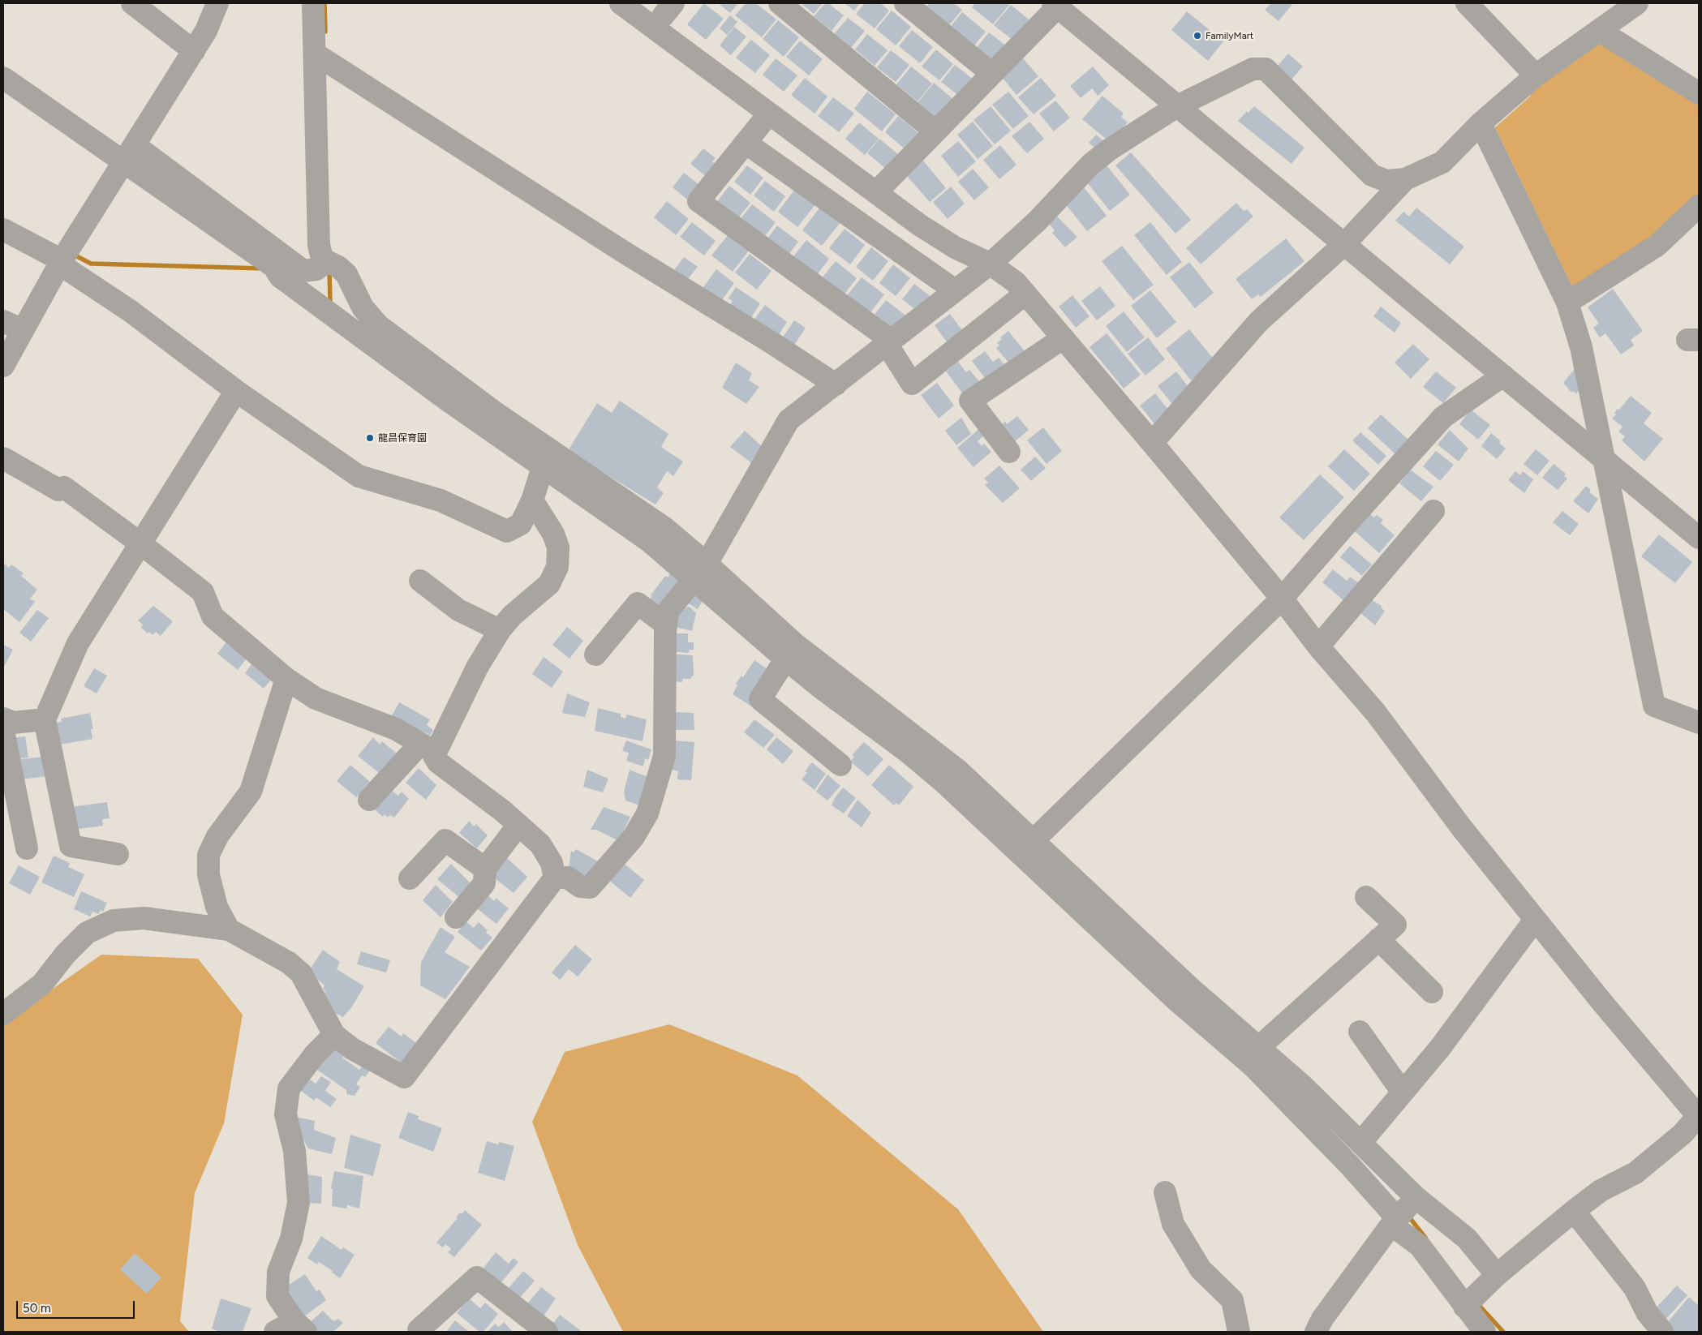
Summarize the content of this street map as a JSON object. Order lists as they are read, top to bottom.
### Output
{
  "places": ["FamilyMart", "龍昌保育園"],
  "scale_bar": "50 m"
}
